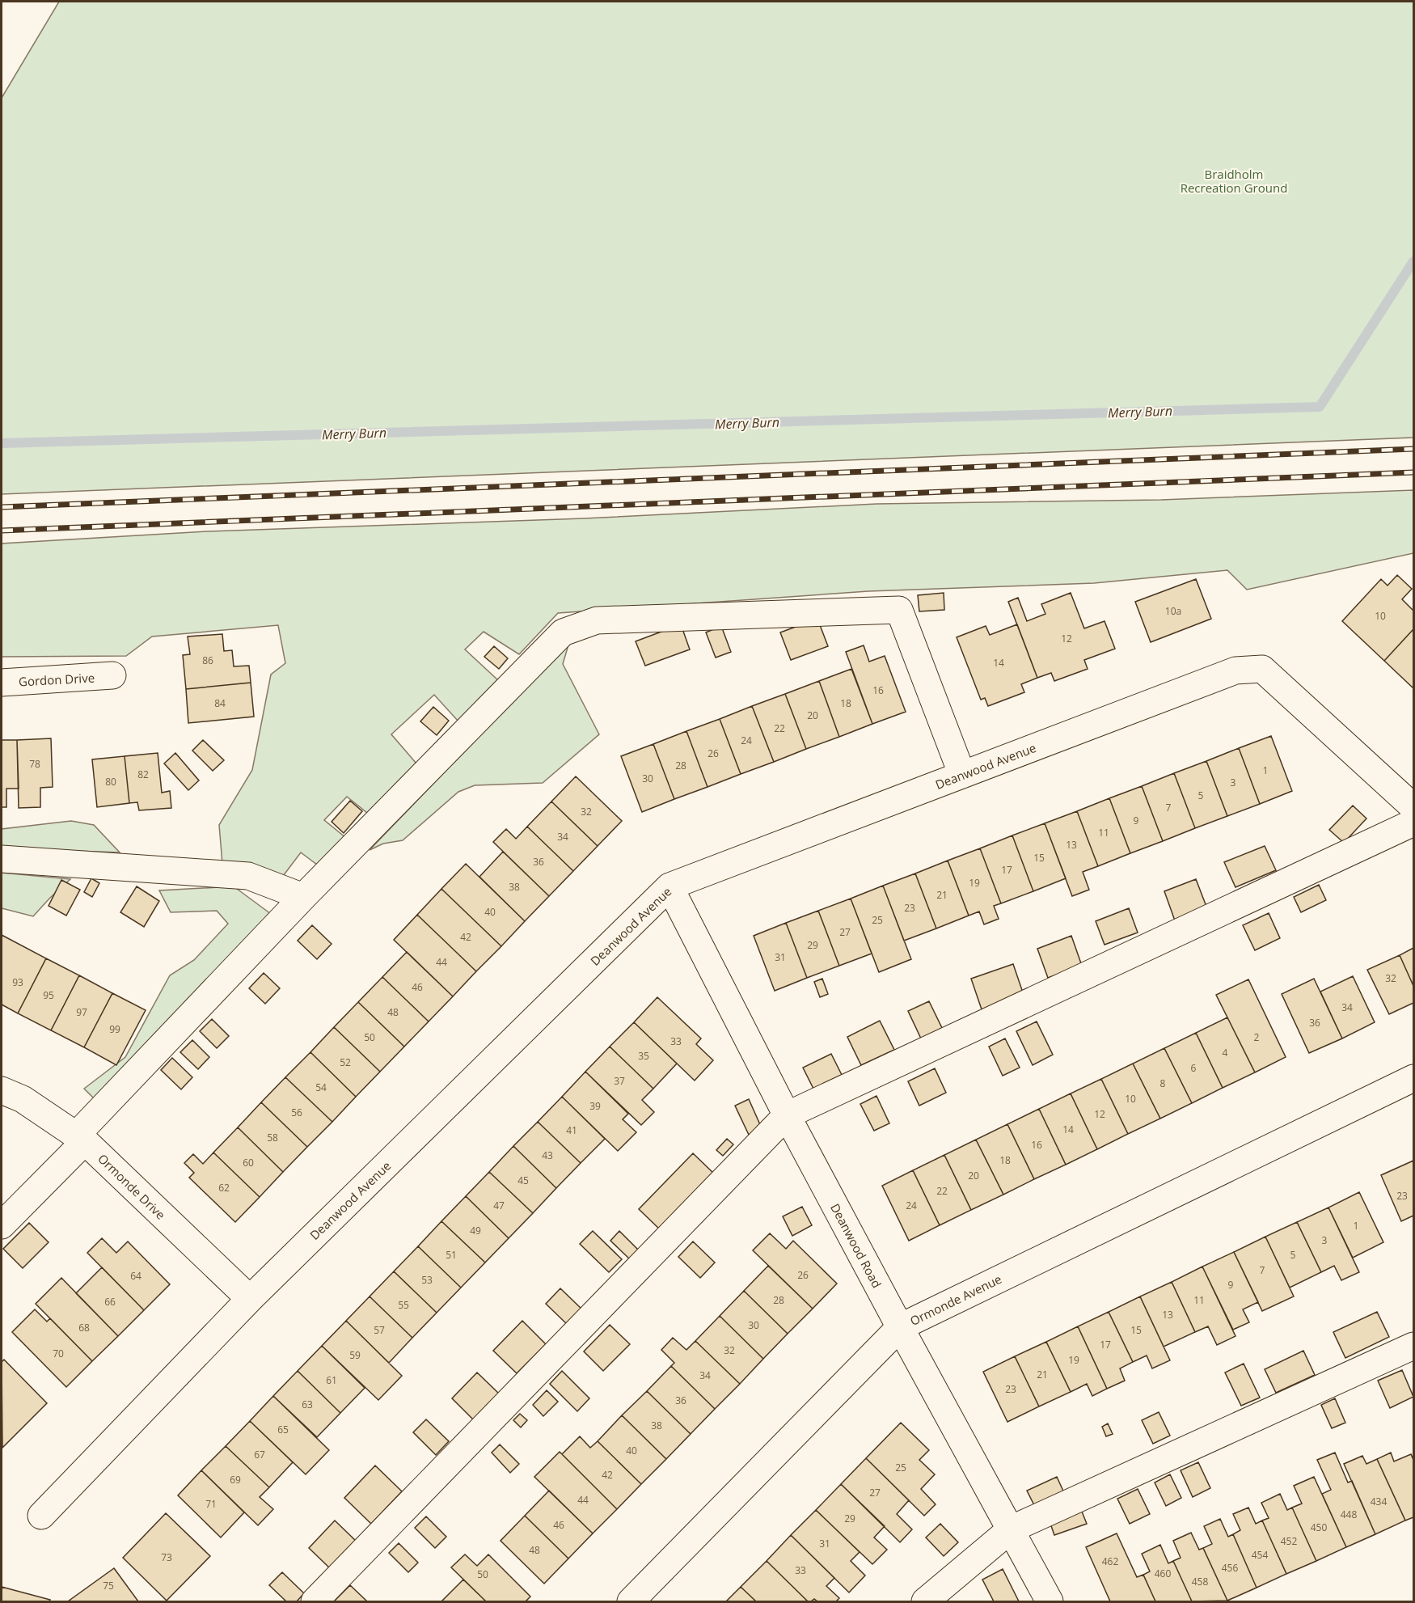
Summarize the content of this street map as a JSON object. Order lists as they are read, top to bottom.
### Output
{
  "streets": {
    "street": [
      "Gordon Drive",
      "Deanwood Avenue",
      "Ormonde Drive",
      "Deanwood Road",
      "Ormonde Avenue"
    ]
  },
  "crossings": [
    ["Deanwood Avenue", "Ormonde Drive"],
    ["Deanwood Avenue", "Deanwood Road"],
    ["Deanwood Road", "Ormonde Avenue"]
  ],
  "water": ["Merry Burn"],
  "parks": ["Braidholm Recreation Ground"],
  "house_numbers": [
    "10a",
    "10",
    "12",
    "86",
    "14",
    "16",
    "84",
    "18",
    "20",
    "22",
    "24",
    "26",
    "78",
    "28",
    "1",
    "82",
    "30",
    "80",
    "3",
    "5",
    "7",
    "32",
    "9",
    "11",
    "34",
    "13",
    "15",
    "36",
    "17",
    "19",
    "38",
    "21",
    "23",
    "40",
    "25",
    "27",
    "42",
    "29",
    "31",
    "44",
    "32",
    "93",
    "46",
    "95",
    "34",
    "97",
    "48",
    "36",
    "99",
    "50",
    "2",
    "33",
    "4",
    "35",
    "52",
    "6",
    "37",
    "8",
    "54",
    "10",
    "39",
    "56",
    "12",
    "14",
    "41",
    "58",
    "16",
    "43",
    "18",
    "60",
    "20",
    "45",
    "62",
    "22",
    "23",
    "47",
    "24",
    "1",
    "49",
    "3",
    "51",
    "5",
    "7",
    "26",
    "64",
    "53",
    "9",
    "28",
    "11",
    "66",
    "55",
    "13",
    "30",
    "68",
    "57",
    "15",
    "17",
    "32",
    "70",
    "59",
    "19",
    "21",
    "34",
    "61",
    "23",
    "36",
    "63",
    "38",
    "65",
    "40",
    "67",
    "25",
    "42",
    "69",
    "27",
    "44",
    "434",
    "71",
    "448",
    "29",
    "46",
    "450",
    "452",
    "31",
    "48",
    "454",
    "73",
    "462",
    "456",
    "33",
    "460",
    "50",
    "458",
    "75"
  ]
}
